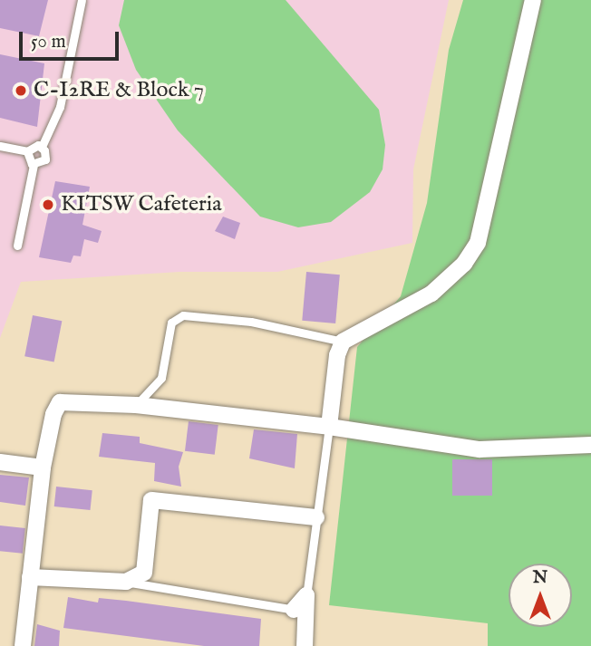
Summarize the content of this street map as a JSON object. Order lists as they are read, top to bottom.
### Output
{
  "places": ["C-I2RE & Block 7", "KITSW Cafeteria"],
  "scale_bar": "50 m",
  "north": "top"
}
